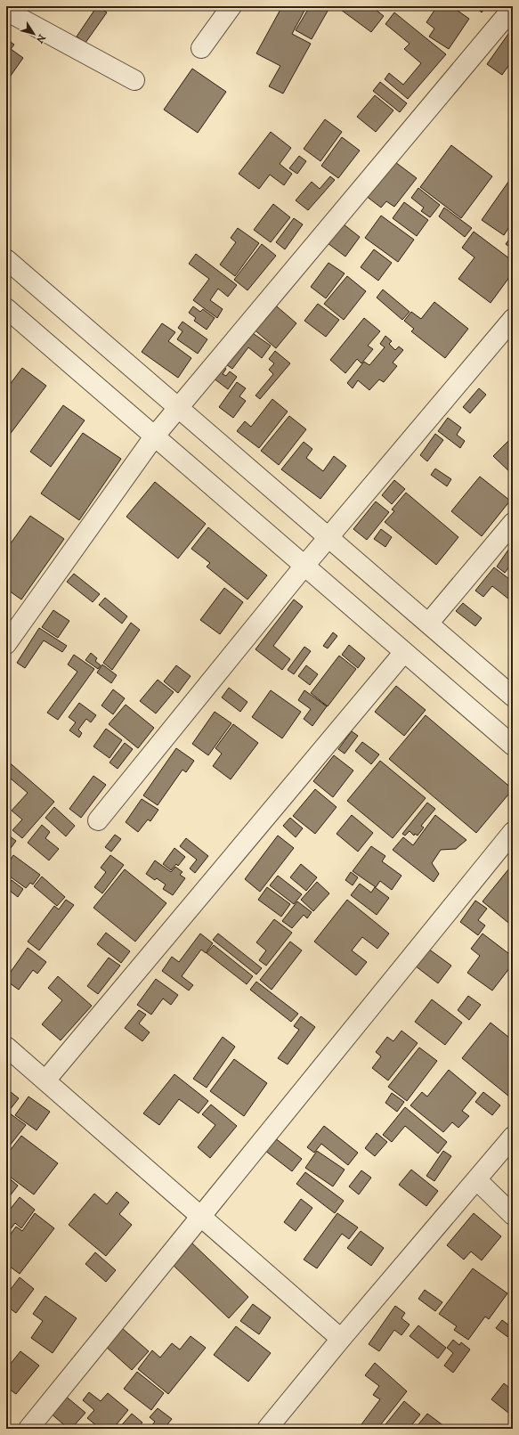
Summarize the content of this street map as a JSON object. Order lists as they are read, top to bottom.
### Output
{
  "north": "bottom right"
}
